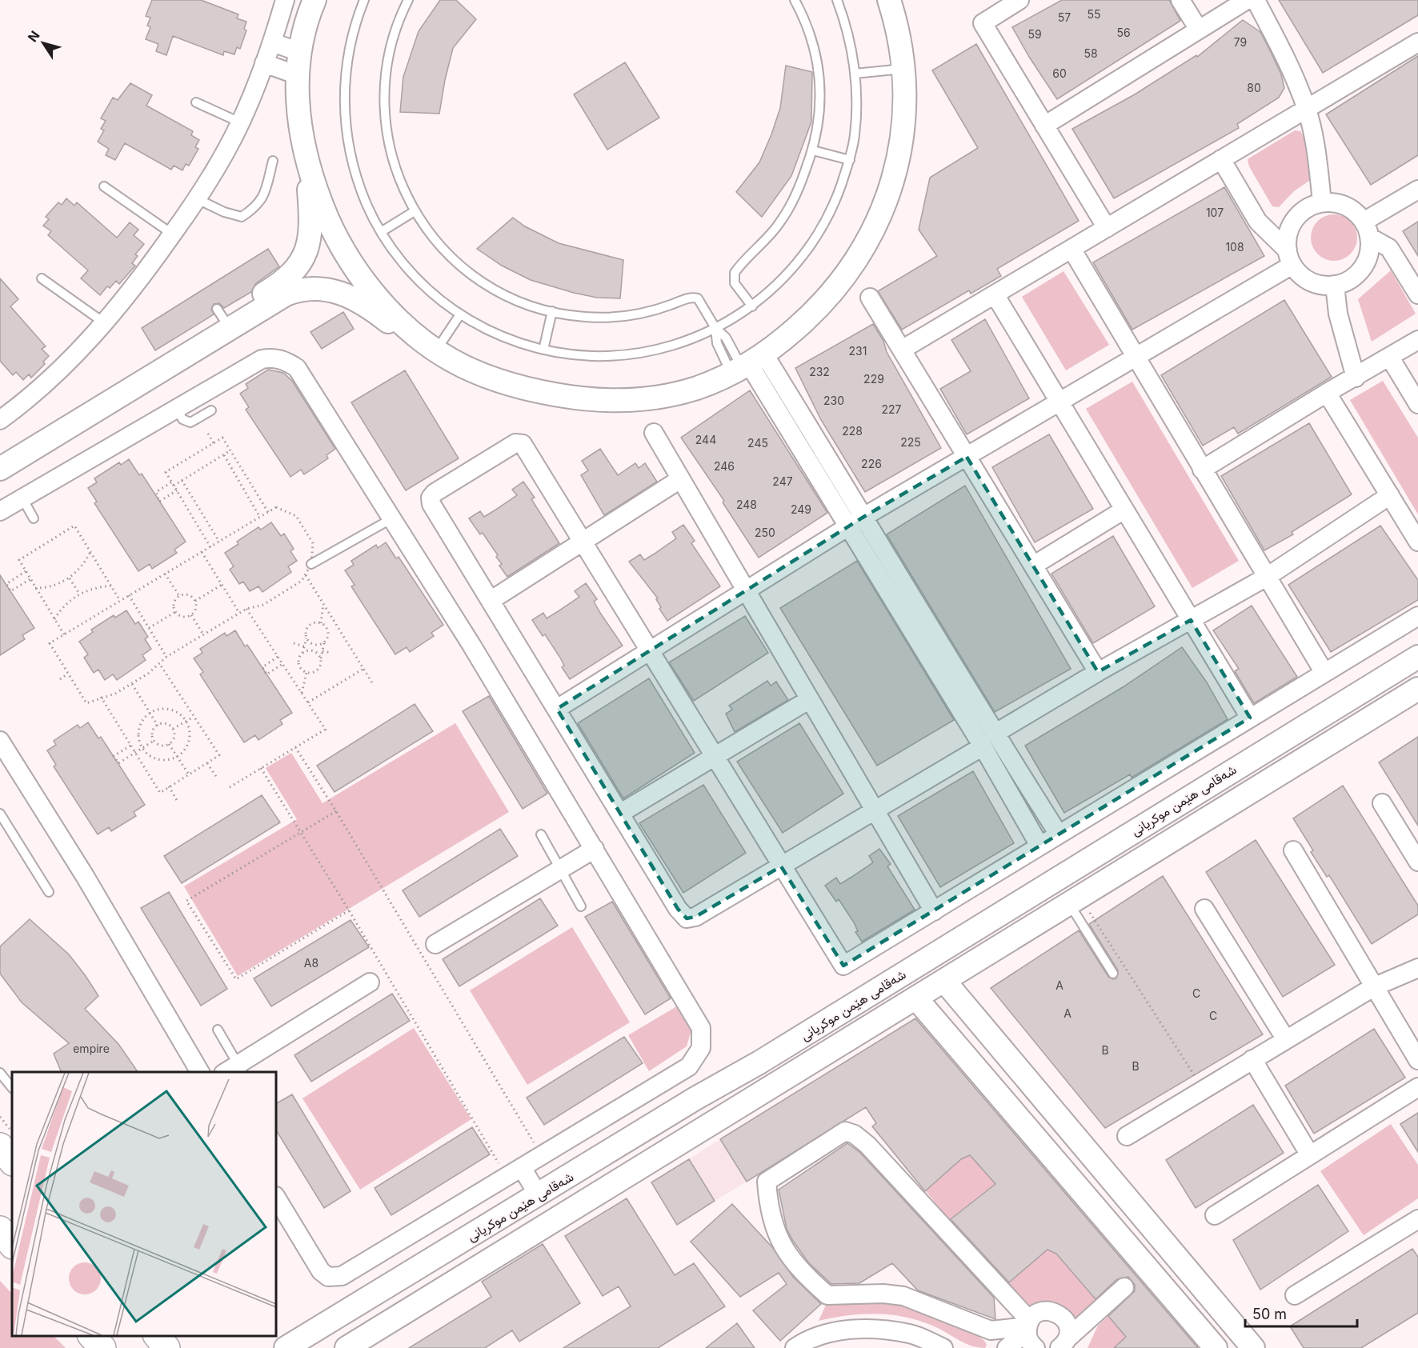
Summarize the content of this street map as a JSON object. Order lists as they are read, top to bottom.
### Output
{
  "streets": {
    "street": ["شەقامی هێمن موکریانی"]
  },
  "house_numbers": [
    "55",
    "57",
    "56",
    "59",
    "79",
    "58",
    "60",
    "80",
    "107",
    "108",
    "231",
    "232",
    "229",
    "230",
    "227",
    "228",
    "244",
    "225",
    "245",
    "226",
    "246",
    "247",
    "248",
    "249",
    "250",
    "A8",
    "A",
    "C",
    "A",
    "C",
    "empire",
    "B",
    "B"
  ],
  "scale_bar": "50 m",
  "north": "top left"
}
